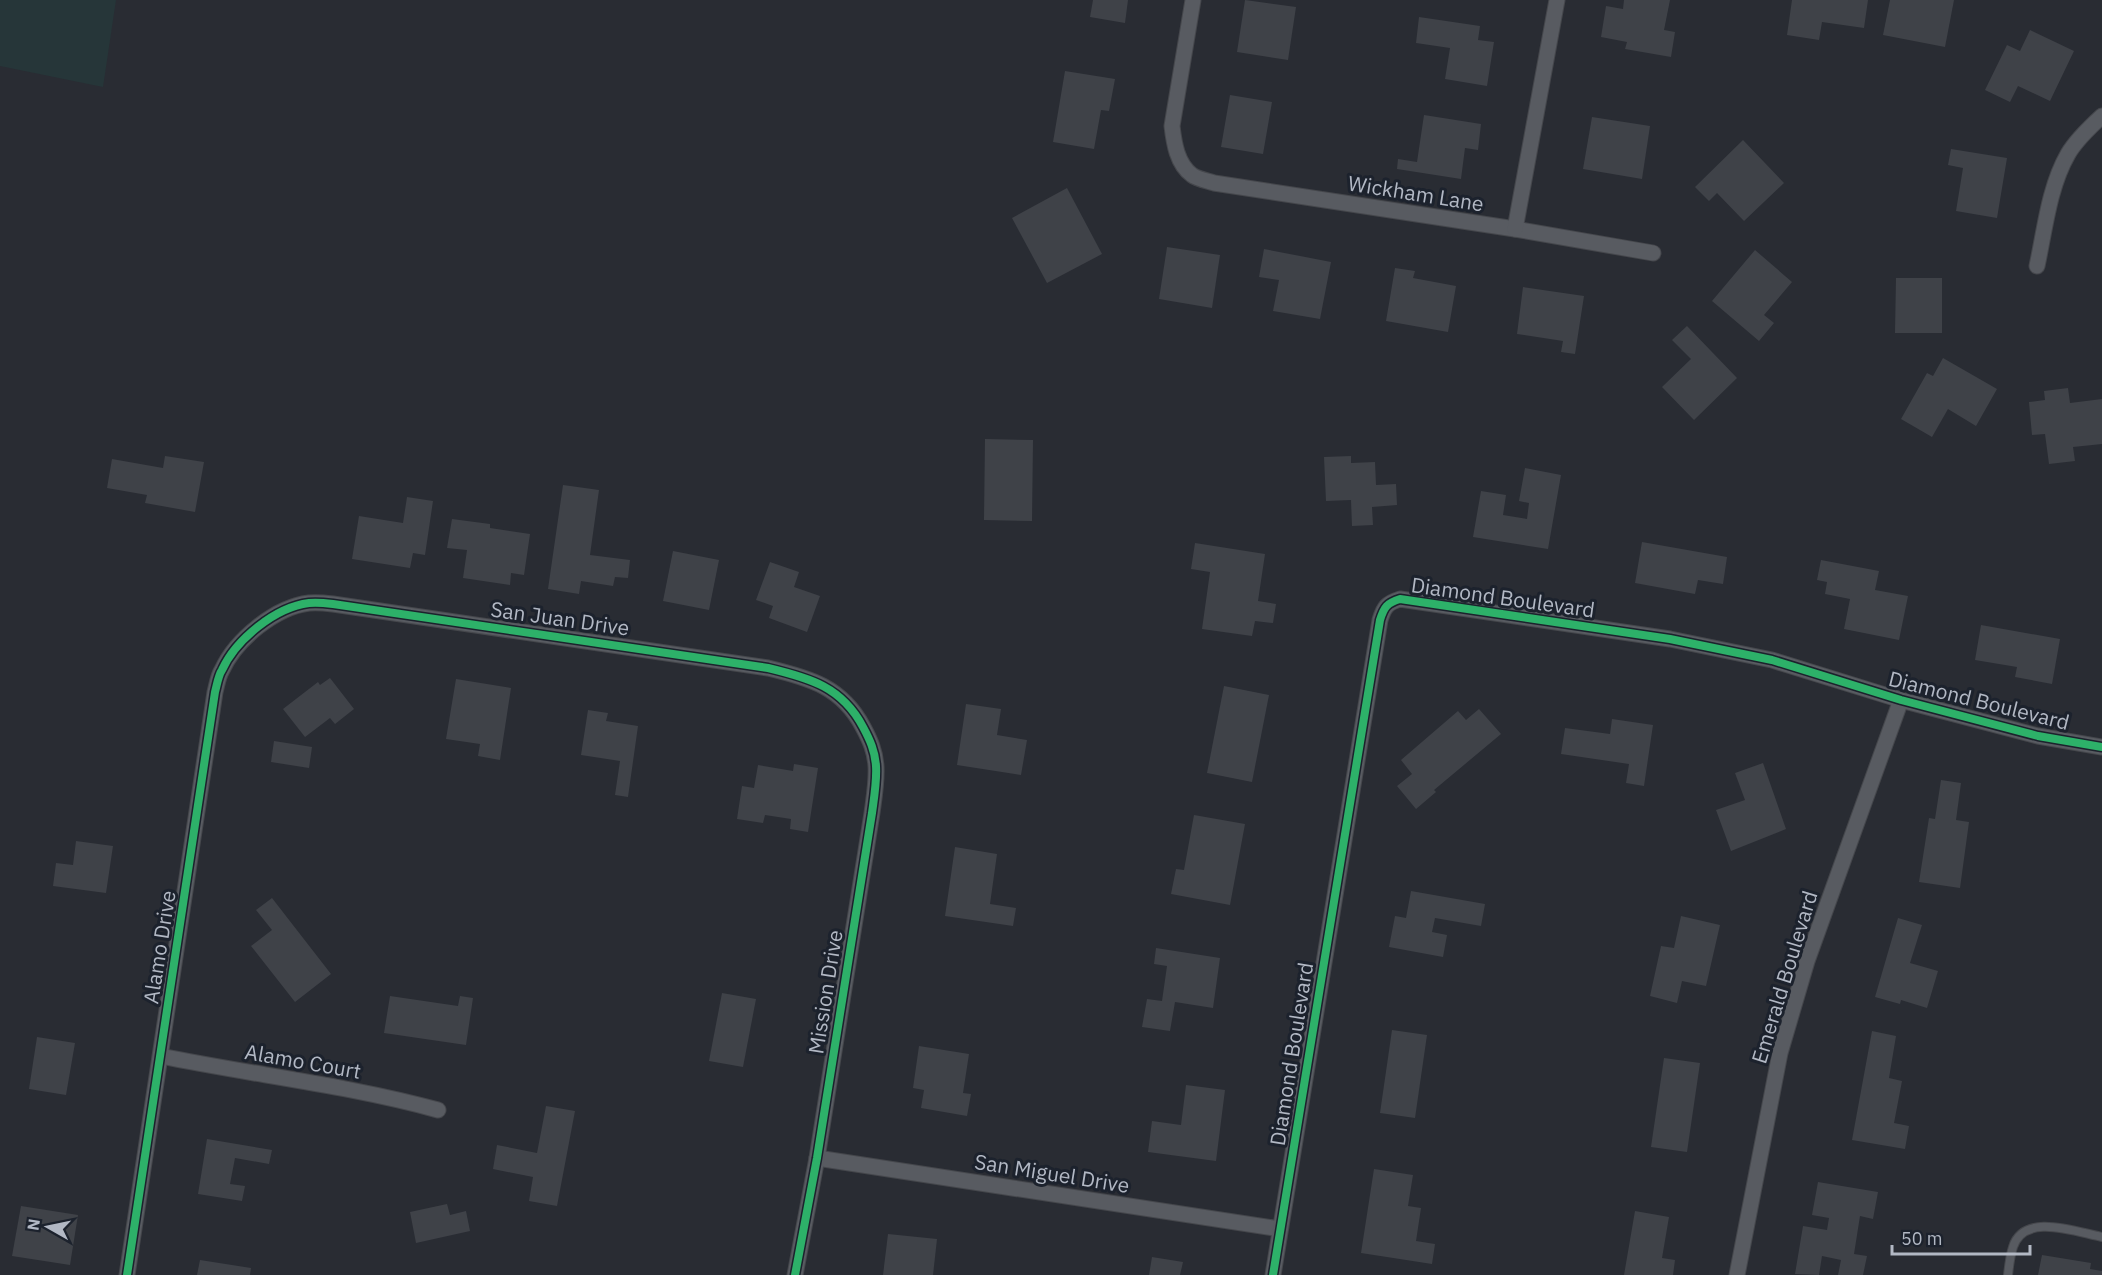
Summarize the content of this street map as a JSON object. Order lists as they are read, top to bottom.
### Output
{
  "streets": {
    "street": [
      "Wickham Lane",
      "Diamond Boulevard",
      "San Juan Drive",
      "Alamo Drive",
      "Emerald Boulevard",
      "Mission Drive",
      "Alamo Court",
      "San Miguel Drive"
    ]
  },
  "crossings": [
    ["Diamond Boulevard", "Emerald Boulevard"],
    ["Diamond Boulevard", "San Miguel Drive"],
    ["San Juan Drive", "Alamo Drive"],
    ["San Juan Drive", "Mission Drive"],
    ["Alamo Drive", "Alamo Court"],
    ["Mission Drive", "San Miguel Drive"]
  ],
  "scale_bar": "50 m",
  "north": "left"
}
